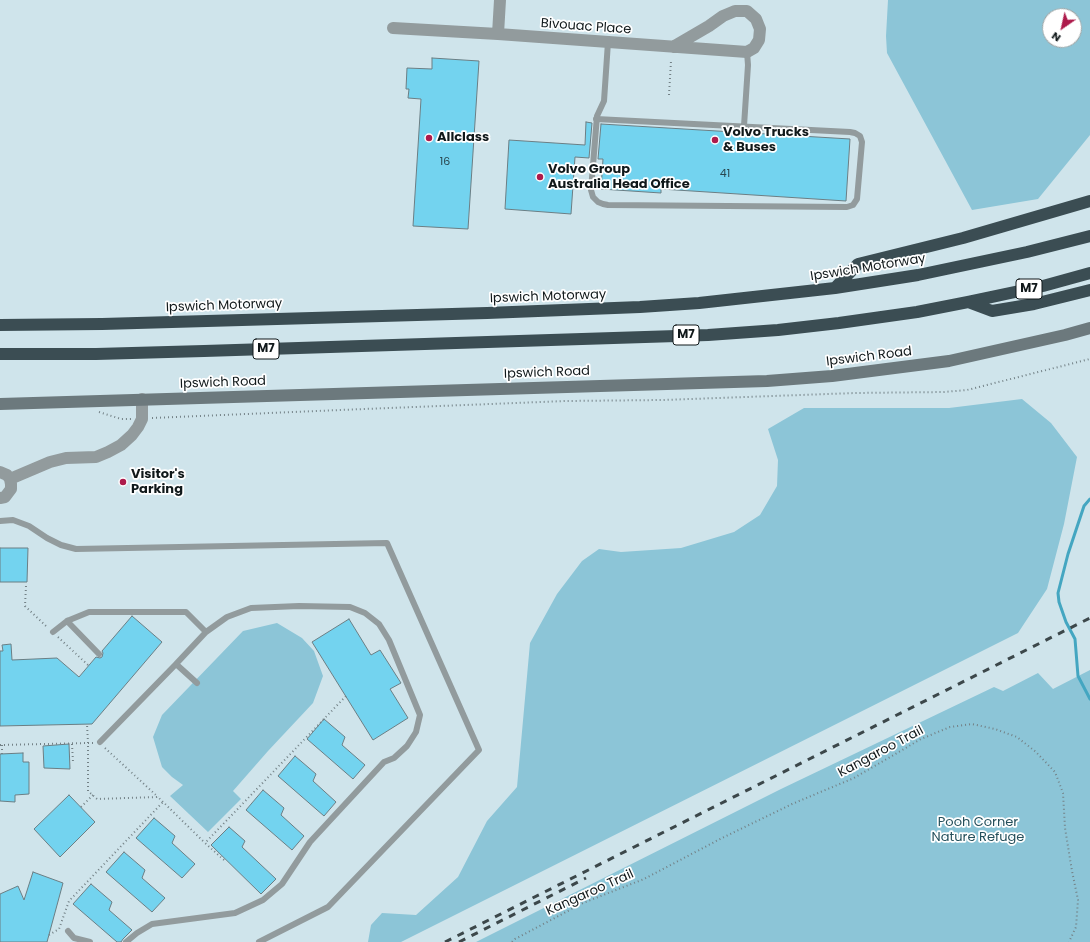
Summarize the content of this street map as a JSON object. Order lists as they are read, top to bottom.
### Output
{
  "streets": {
    "highway": ["Ipswich Motorway", "M7"],
    "street": ["Bivouac Place", "Ipswich Road"],
    "path": ["Kangaroo Trail"]
  },
  "parks": ["Pooh Corner Nature Refuge"],
  "places": [
    "Allclass",
    "Volvo Trucks & Buses",
    "Volvo Group Australia Head Office",
    "Visitor's Parking"
  ],
  "house_numbers": ["16", "41"],
  "north": "bottom left"
}
